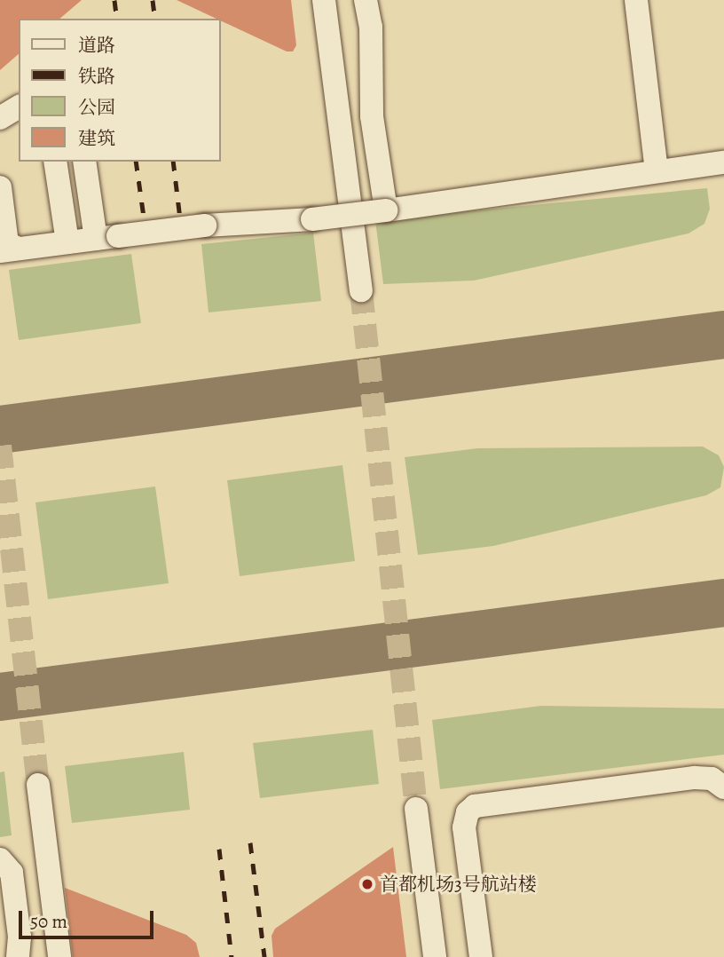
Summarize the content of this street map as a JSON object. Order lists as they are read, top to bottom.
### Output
{
  "places": ["首都机场3号航站楼"],
  "legend": [
    "道路",
    "铁路",
    "公园",
    "建筑"
  ],
  "scale_bar": "50 m"
}
